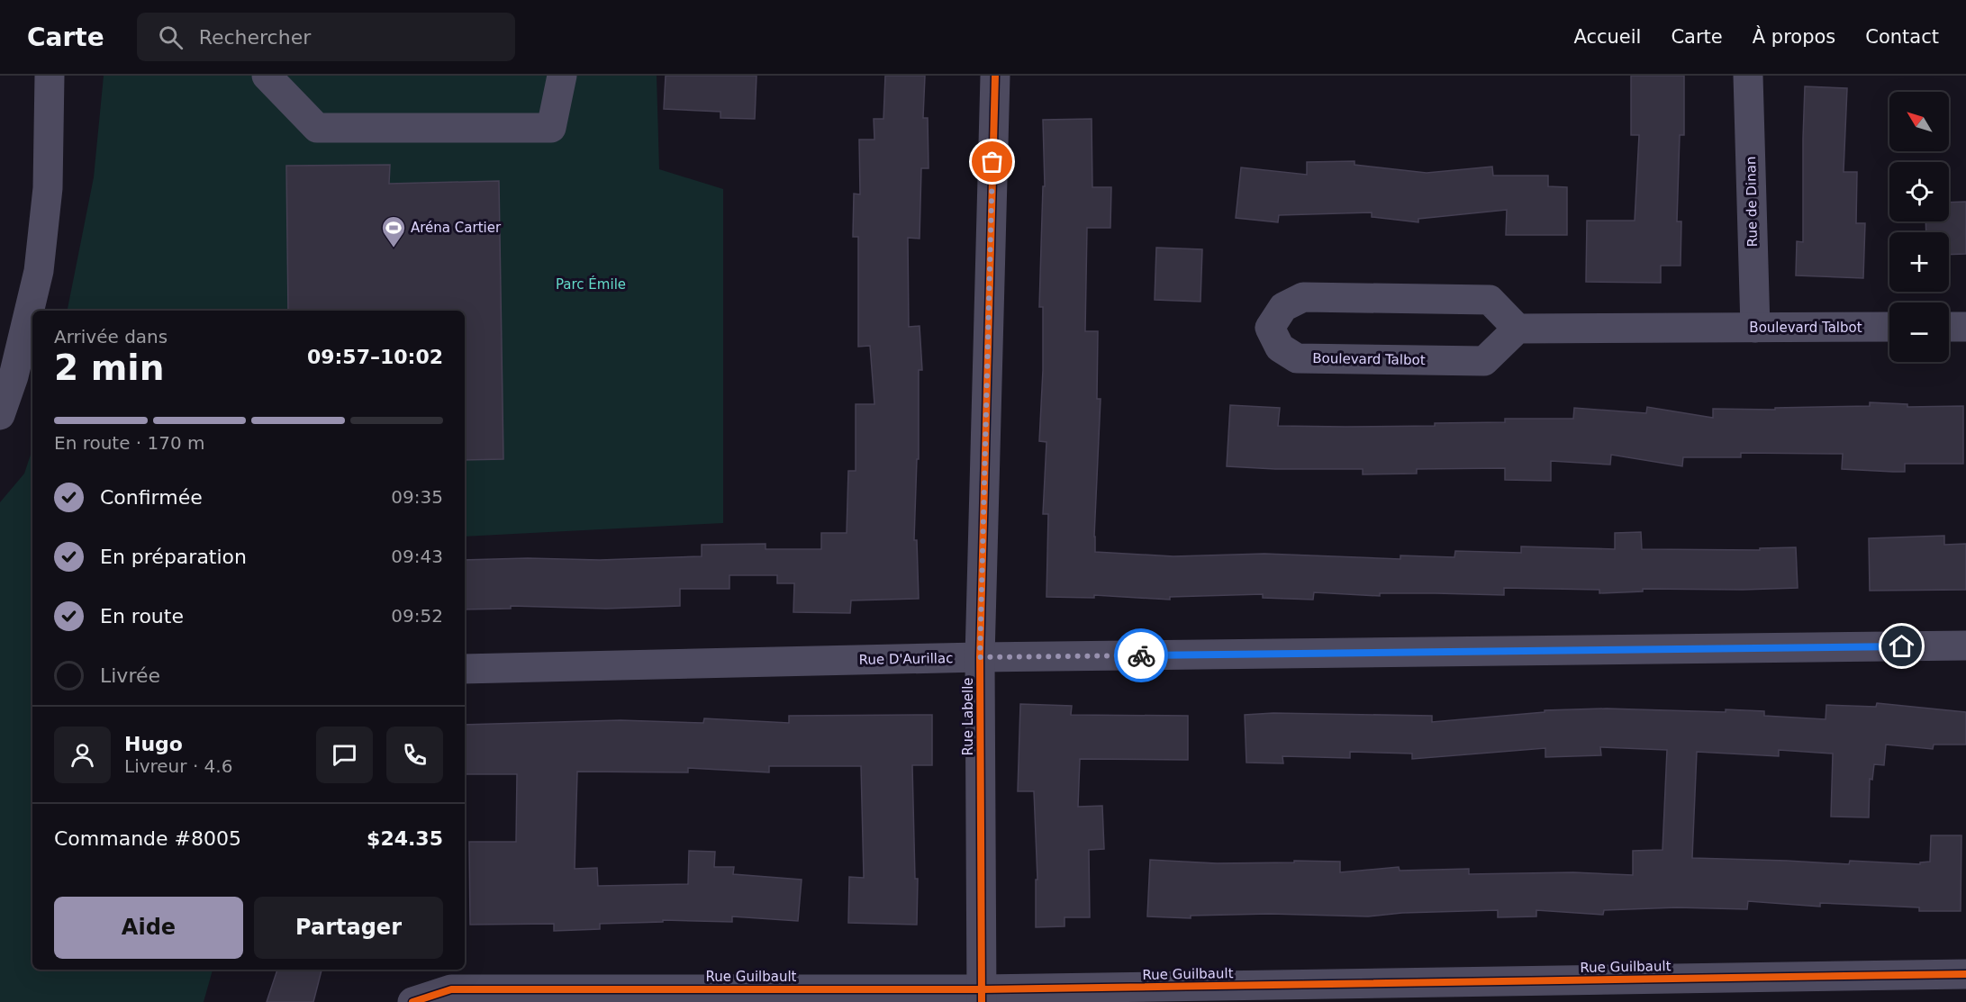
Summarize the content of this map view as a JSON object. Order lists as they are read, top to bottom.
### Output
{
  "streets": {
    "street": [
      "Rue de Dinan",
      "Boulevard Talbot",
      "Rue D'Aurillac",
      "Rue Labelle",
      "Rue Guilbault"
    ]
  },
  "crossings": [
    ["Rue de Dinan", "Boulevard Talbot"],
    ["Rue D'Aurillac", "Rue Labelle"],
    ["Rue Labelle", "Rue Guilbault"]
  ],
  "parks": ["Parc Émile"],
  "places": {
    "sports": ["Aréna Cartier"]
  },
  "north": "top left",
  "page": {
    "header": "Carte",
    "search": "Rechercher",
    "nav": [
      "Accueil",
      "Carte",
      "À propos",
      "Contact"
    ],
    "map_buttons": ["+", "−"],
    "heading": ["2 min", "Arrivée dans", "09:57–10:02"],
    "panel": [
      "Hugo",
      "Livreur · 4.6",
      "Commande #8005",
      "$24.35"
    ],
    "bar": "En route · 170 m",
    "list": [
      ["Confirmée", "09:35"],
      ["En préparation", "09:43"],
      ["En route", "09:52"],
      "Livrée"
    ],
    "buttons": ["Aide", "Partager"]
  }
}
